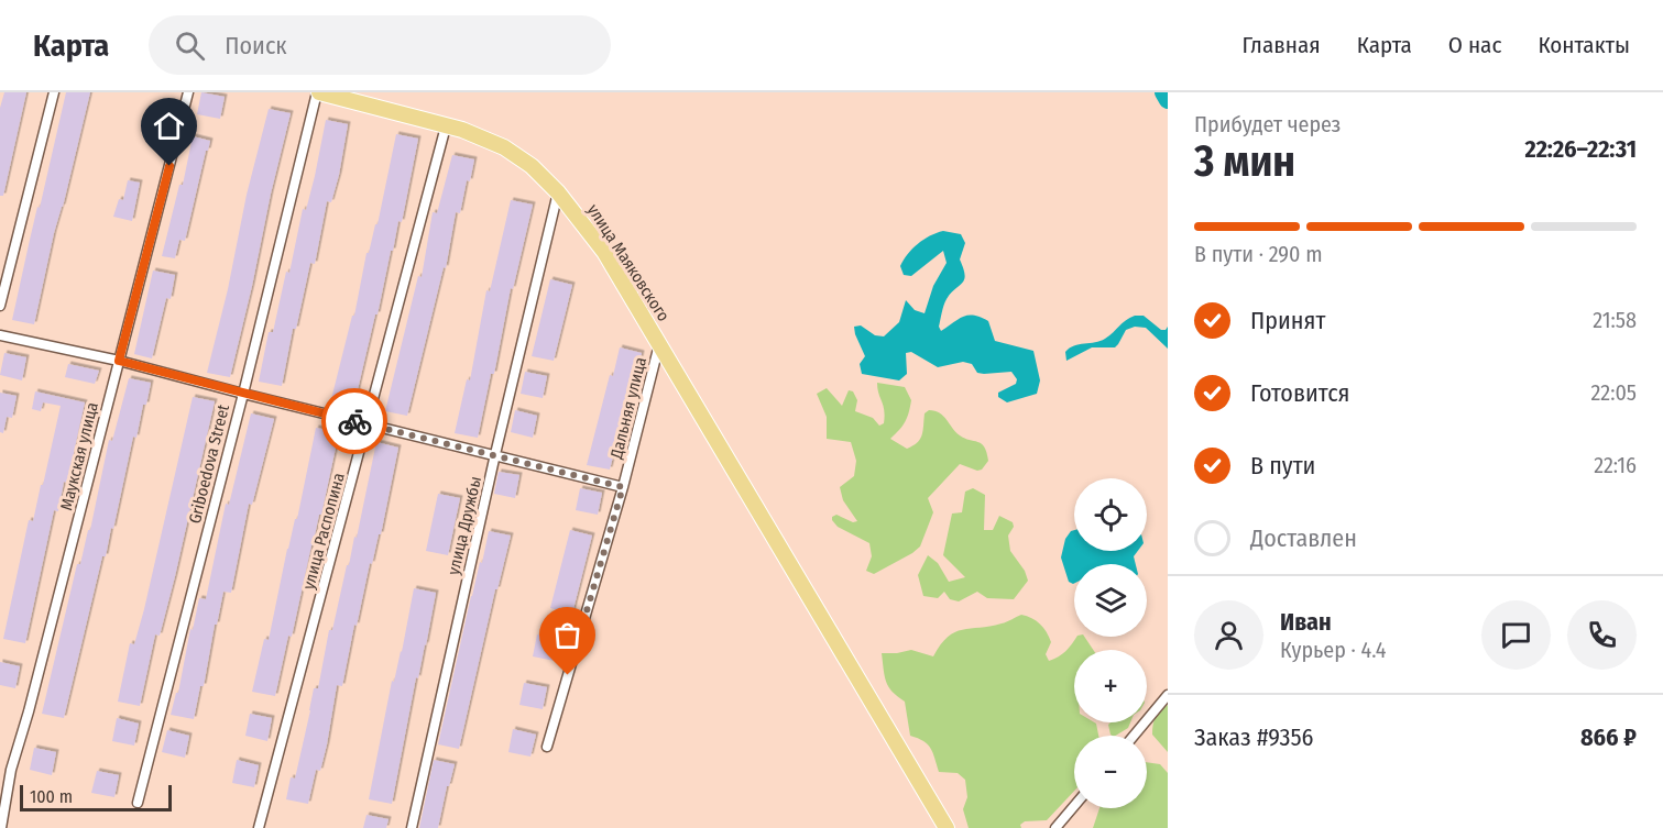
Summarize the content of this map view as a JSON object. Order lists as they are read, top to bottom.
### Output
{
  "streets": {
    "main road": ["улица Маяковского"],
    "street": [
      "Дальняя улица",
      "Маукская улица",
      "Griboedova Street",
      "улица Дружбы",
      "улица Распопина"
    ]
  },
  "crossings": [
    ["улица Маяковского", "Дальняя улица"],
    ["улица Маяковского", "Griboedova Street"],
    ["улица Маяковского", "улица Дружбы"],
    ["улица Маяковского", "улица Распопина"]
  ],
  "scale_bar": "100 m",
  "page": {
    "header": "Карта",
    "search": "Поиск",
    "nav": [
      "Главная",
      "Карта",
      "О нас",
      "Контакты"
    ],
    "heading": ["3 мин", "Прибудет через", "22:26–22:31"],
    "panel": [
      "Иван",
      "Курьер · 4.4",
      "Заказ #9356",
      "866 ₽"
    ],
    "bar": "В пути · 290 m",
    "list": [
      ["Принят", "21:58"],
      ["Готовится", "22:05"],
      ["В пути", "22:16"],
      "Доставлен"
    ],
    "map_buttons": ["+", "−"],
    "scale": "100 m"
  }
}
